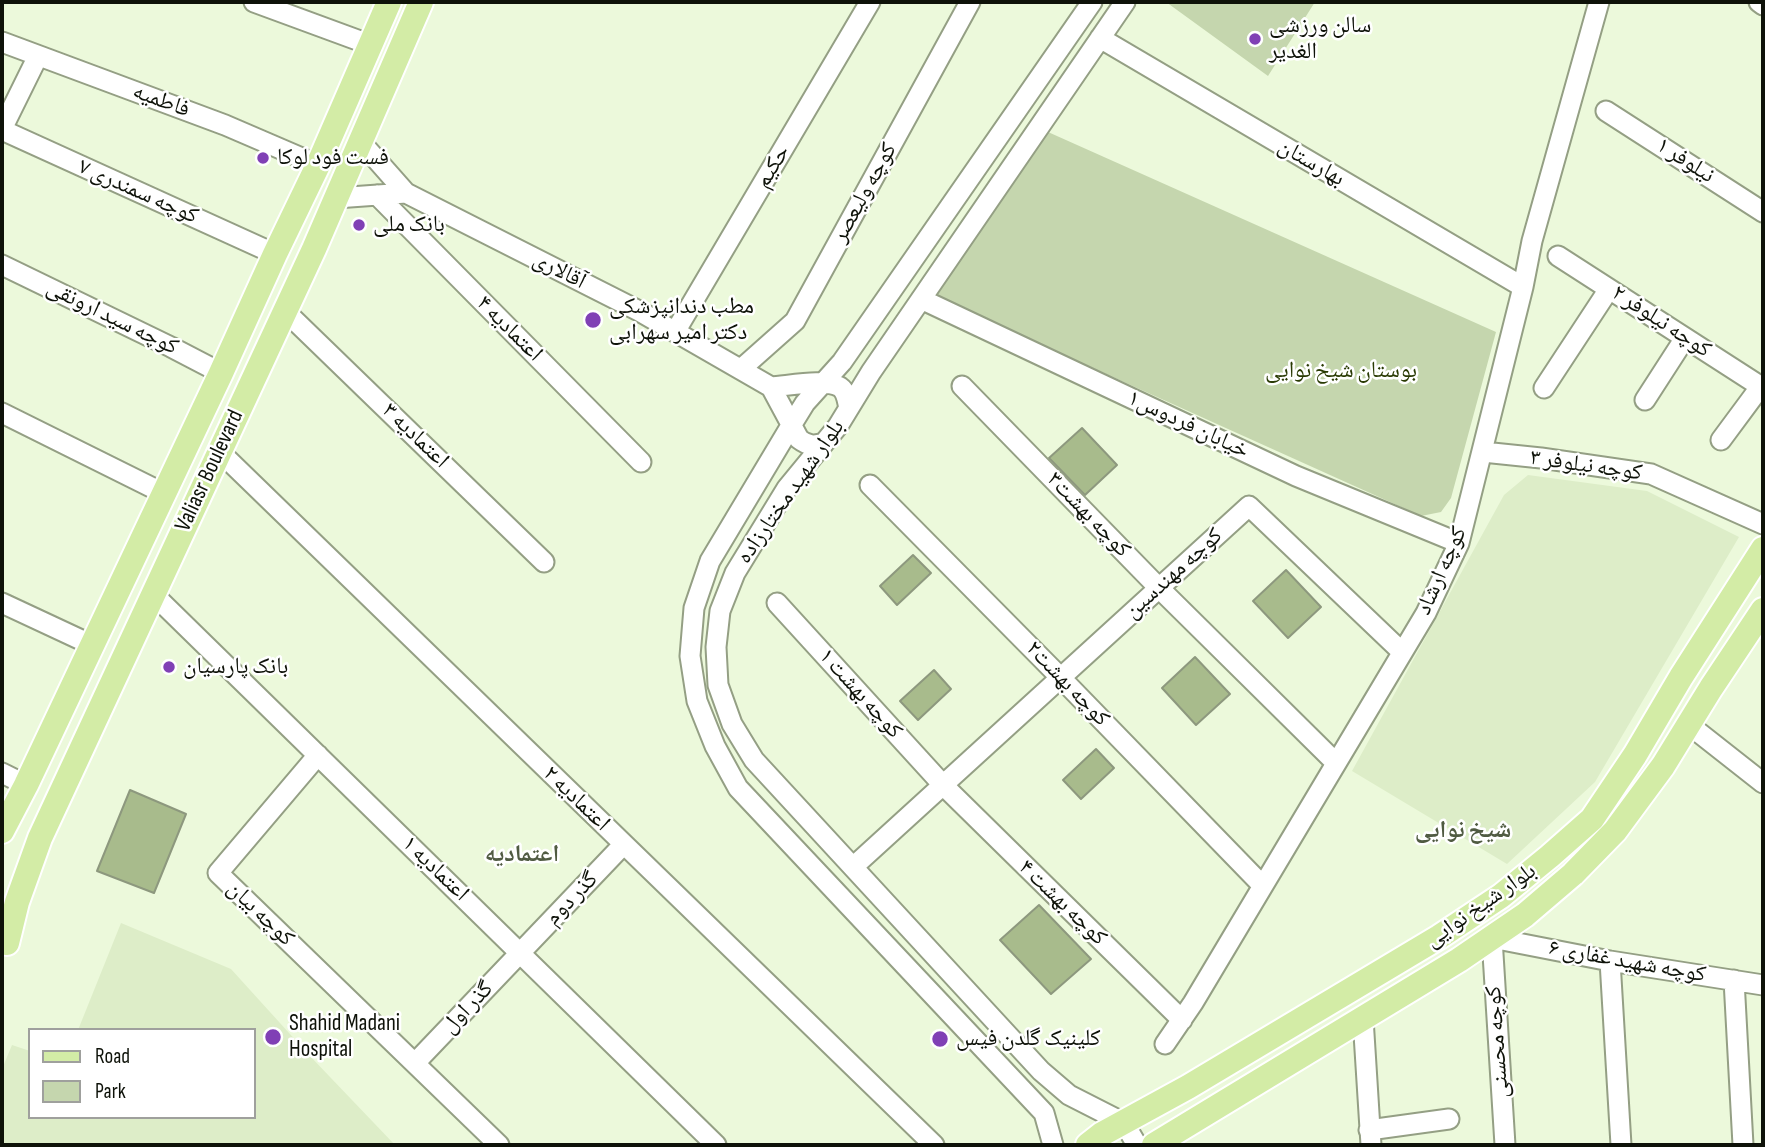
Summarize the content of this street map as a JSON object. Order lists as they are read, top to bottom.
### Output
{
  "streets": {
    "main road": ["Valiasr Boulevard", "بلوار شیخ نوایی"],
    "street": [
      "فاطمیه",
      "۱ نیلوفر",
      "بهارستان",
      "حکیم",
      "کوچه سمندری ۷",
      "کوچه ولیعصر",
      "آقالاری",
      "کوچه سید ارونقی",
      "کوچه نیلوفر ۲",
      "اعتمادیه ۴",
      "خیابان فردوس۱",
      "اعتمادیه ۳",
      "کوچه نیلوفر ۳",
      "بلوار شهید مختارزاده",
      "کوچه بهشت۳",
      "کوچه ارشاد",
      "کوچه مهندسین",
      "کوچه بهشت۲",
      "کوچه بهشت ۱",
      "اعتمادیه ۲",
      "اعتمادیه ۱",
      "گذر دوم",
      "کوچه بهشت ۴",
      "کوچه بیان",
      "کوچه شهید غفاری ۶",
      "گذر اول",
      "کوچه محسنی"
    ]
  },
  "crossings": [
    ["فاطمیه", "Valiasr Boulevard"],
    ["بهارستان", "بلوار شهید مختارزاده"],
    ["بهارستان", "کوچه ارشاد"],
    ["حکیم", "آقالاری"],
    ["کوچه سمندری ۷", "Valiasr Boulevard"],
    ["کوچه ولیعصر", "آقالاری"],
    ["کوچه سید ارونقی", "Valiasr Boulevard"],
    ["خیابان فردوس۱", "بلوار شهید مختارزاده"],
    ["خیابان فردوس۱", "کوچه ارشاد"],
    ["اعتمادیه ۳", "Valiasr Boulevard"],
    ["کوچه نیلوفر ۳", "کوچه ارشاد"],
    ["Valiasr Boulevard", "اعتمادیه ۲"],
    ["Valiasr Boulevard", "اعتمادیه ۱"],
    ["بلوار شهید مختارزاده", "کوچه مهندسین"],
    ["بلوار شهید مختارزاده", "بلوار شیخ نوایی"],
    ["کوچه بهشت۳", "کوچه ارشاد"],
    ["کوچه بهشت۳", "کوچه مهندسین"],
    ["کوچه ارشاد", "کوچه مهندسین"],
    ["کوچه ارشاد", "کوچه بهشت۲"],
    ["کوچه ارشاد", "کوچه بهشت ۴"],
    ["کوچه مهندسین", "کوچه بهشت۲"],
    ["کوچه مهندسین", "کوچه بهشت ۱"],
    ["کوچه مهندسین", "کوچه بهشت ۴"],
    ["کوچه بهشت ۱", "کوچه بهشت ۴"],
    ["اعتمادیه ۲", "گذر دوم"],
    ["اعتمادیه ۱", "گذر دوم"],
    ["اعتمادیه ۱", "کوچه بیان"],
    ["اعتمادیه ۱", "گذر اول"],
    ["گذر دوم", "گذر اول"],
    ["بلوار شیخ نوایی", "کوچه شهید غفاری ۶"],
    ["بلوار شیخ نوایی", "کوچه محسنی"],
    ["کوچه بیان", "گذر اول"],
    ["کوچه شهید غفاری ۶", "کوچه محسنی"]
  ],
  "districts": ["شیخ نوایی", "اعتمادیه"],
  "parks": ["بوستان شیخ نوایی"],
  "places": [
    "سالن ورزشی الغدیر",
    "فست فود لوکا",
    "بانک ملی",
    "مطب دندانپزشکی دکتر امیر سهرابی",
    "بانک پارسیان",
    "Shahid Madani Hospital",
    "کلینیک گلدن فیس"
  ],
  "legend": ["Road", "Park"]
}
